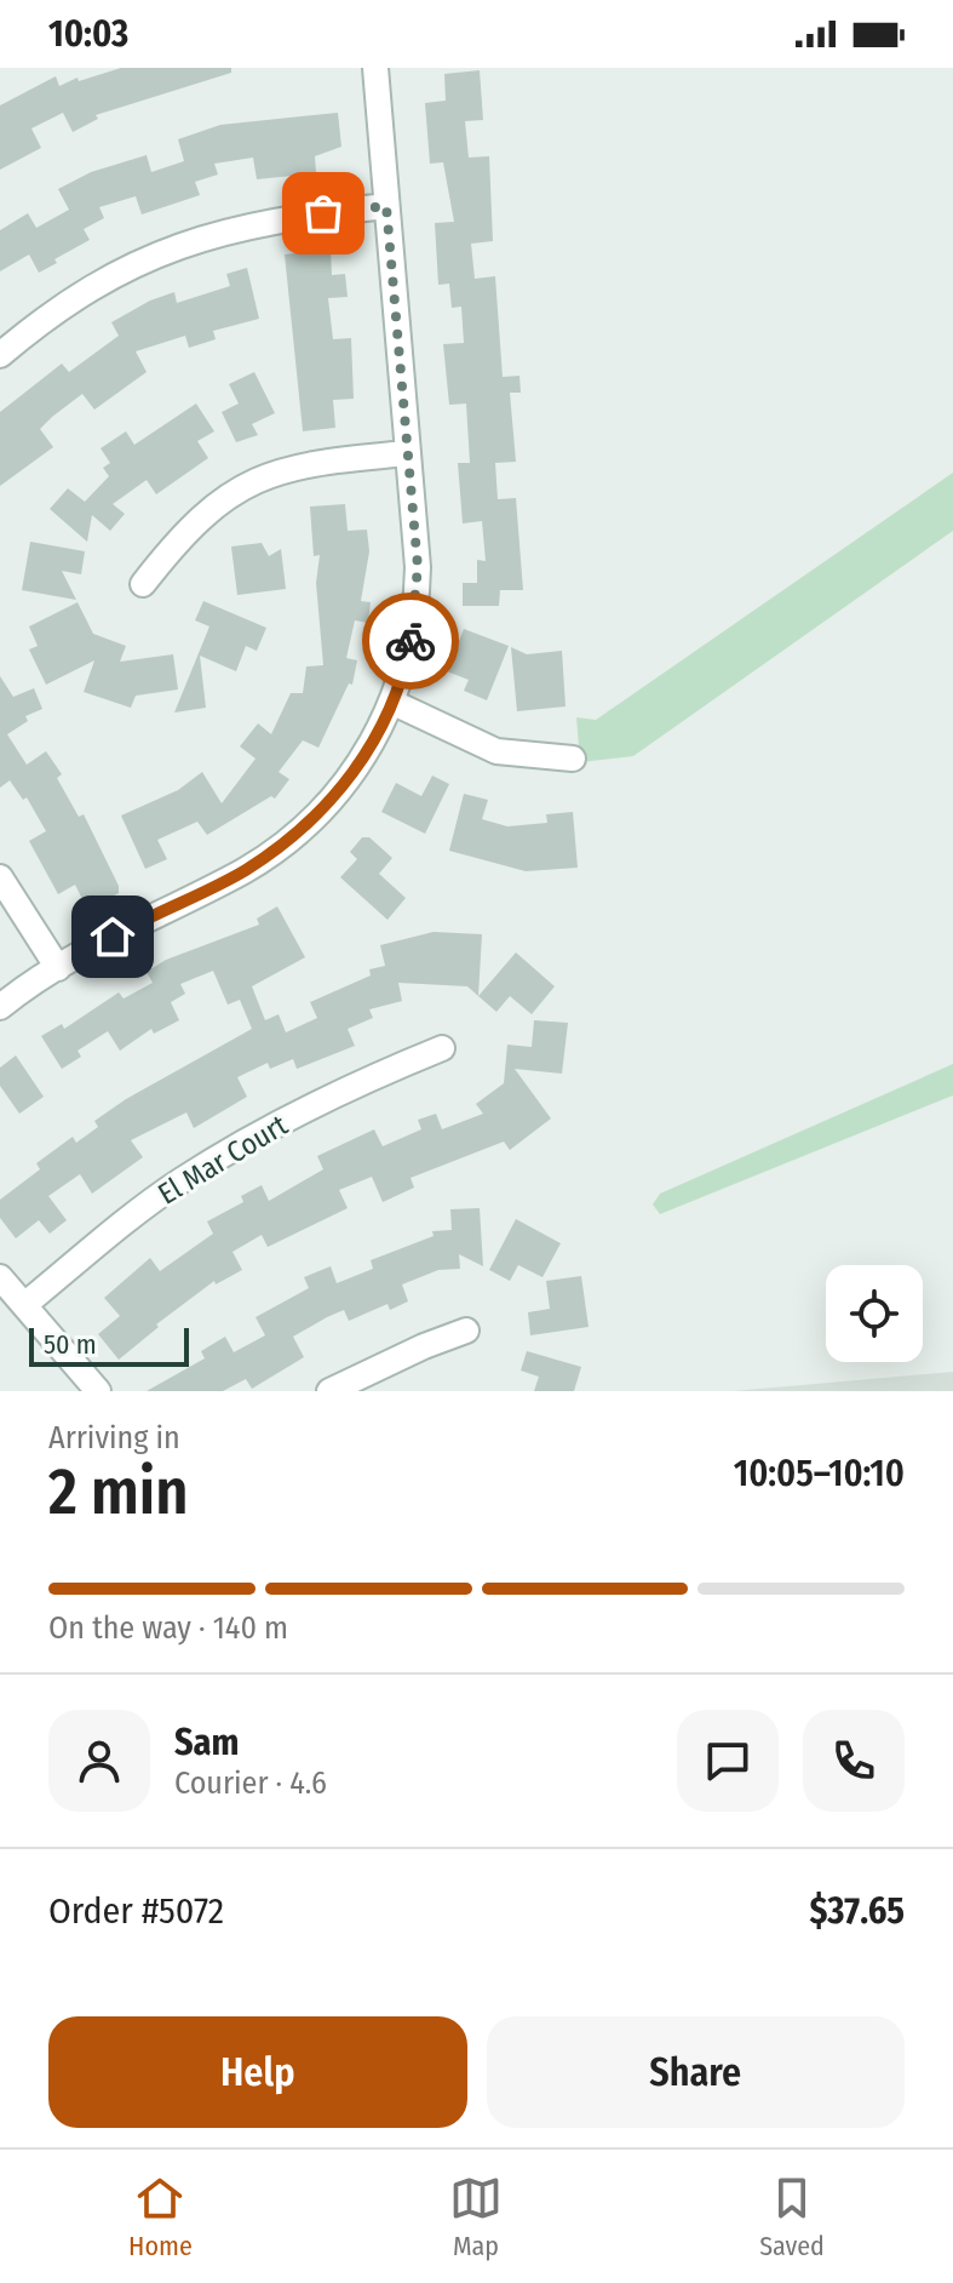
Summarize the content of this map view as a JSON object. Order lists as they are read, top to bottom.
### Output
{
  "streets": {
    "street": ["El Mar Court"]
  },
  "scale_bar": "50 m",
  "page": {
    "status": "10:03",
    "scale": "50 m",
    "heading": ["2 min", "Arriving in", "10:05–10:10"],
    "panel": [
      "Sam",
      "Courier · 4.6",
      "Order #5072",
      "$37.65"
    ],
    "bar": "On the way · 140 m",
    "buttons": ["Help", "Share"],
    "tabs": ["Home", "Map", "Saved"]
  }
}
